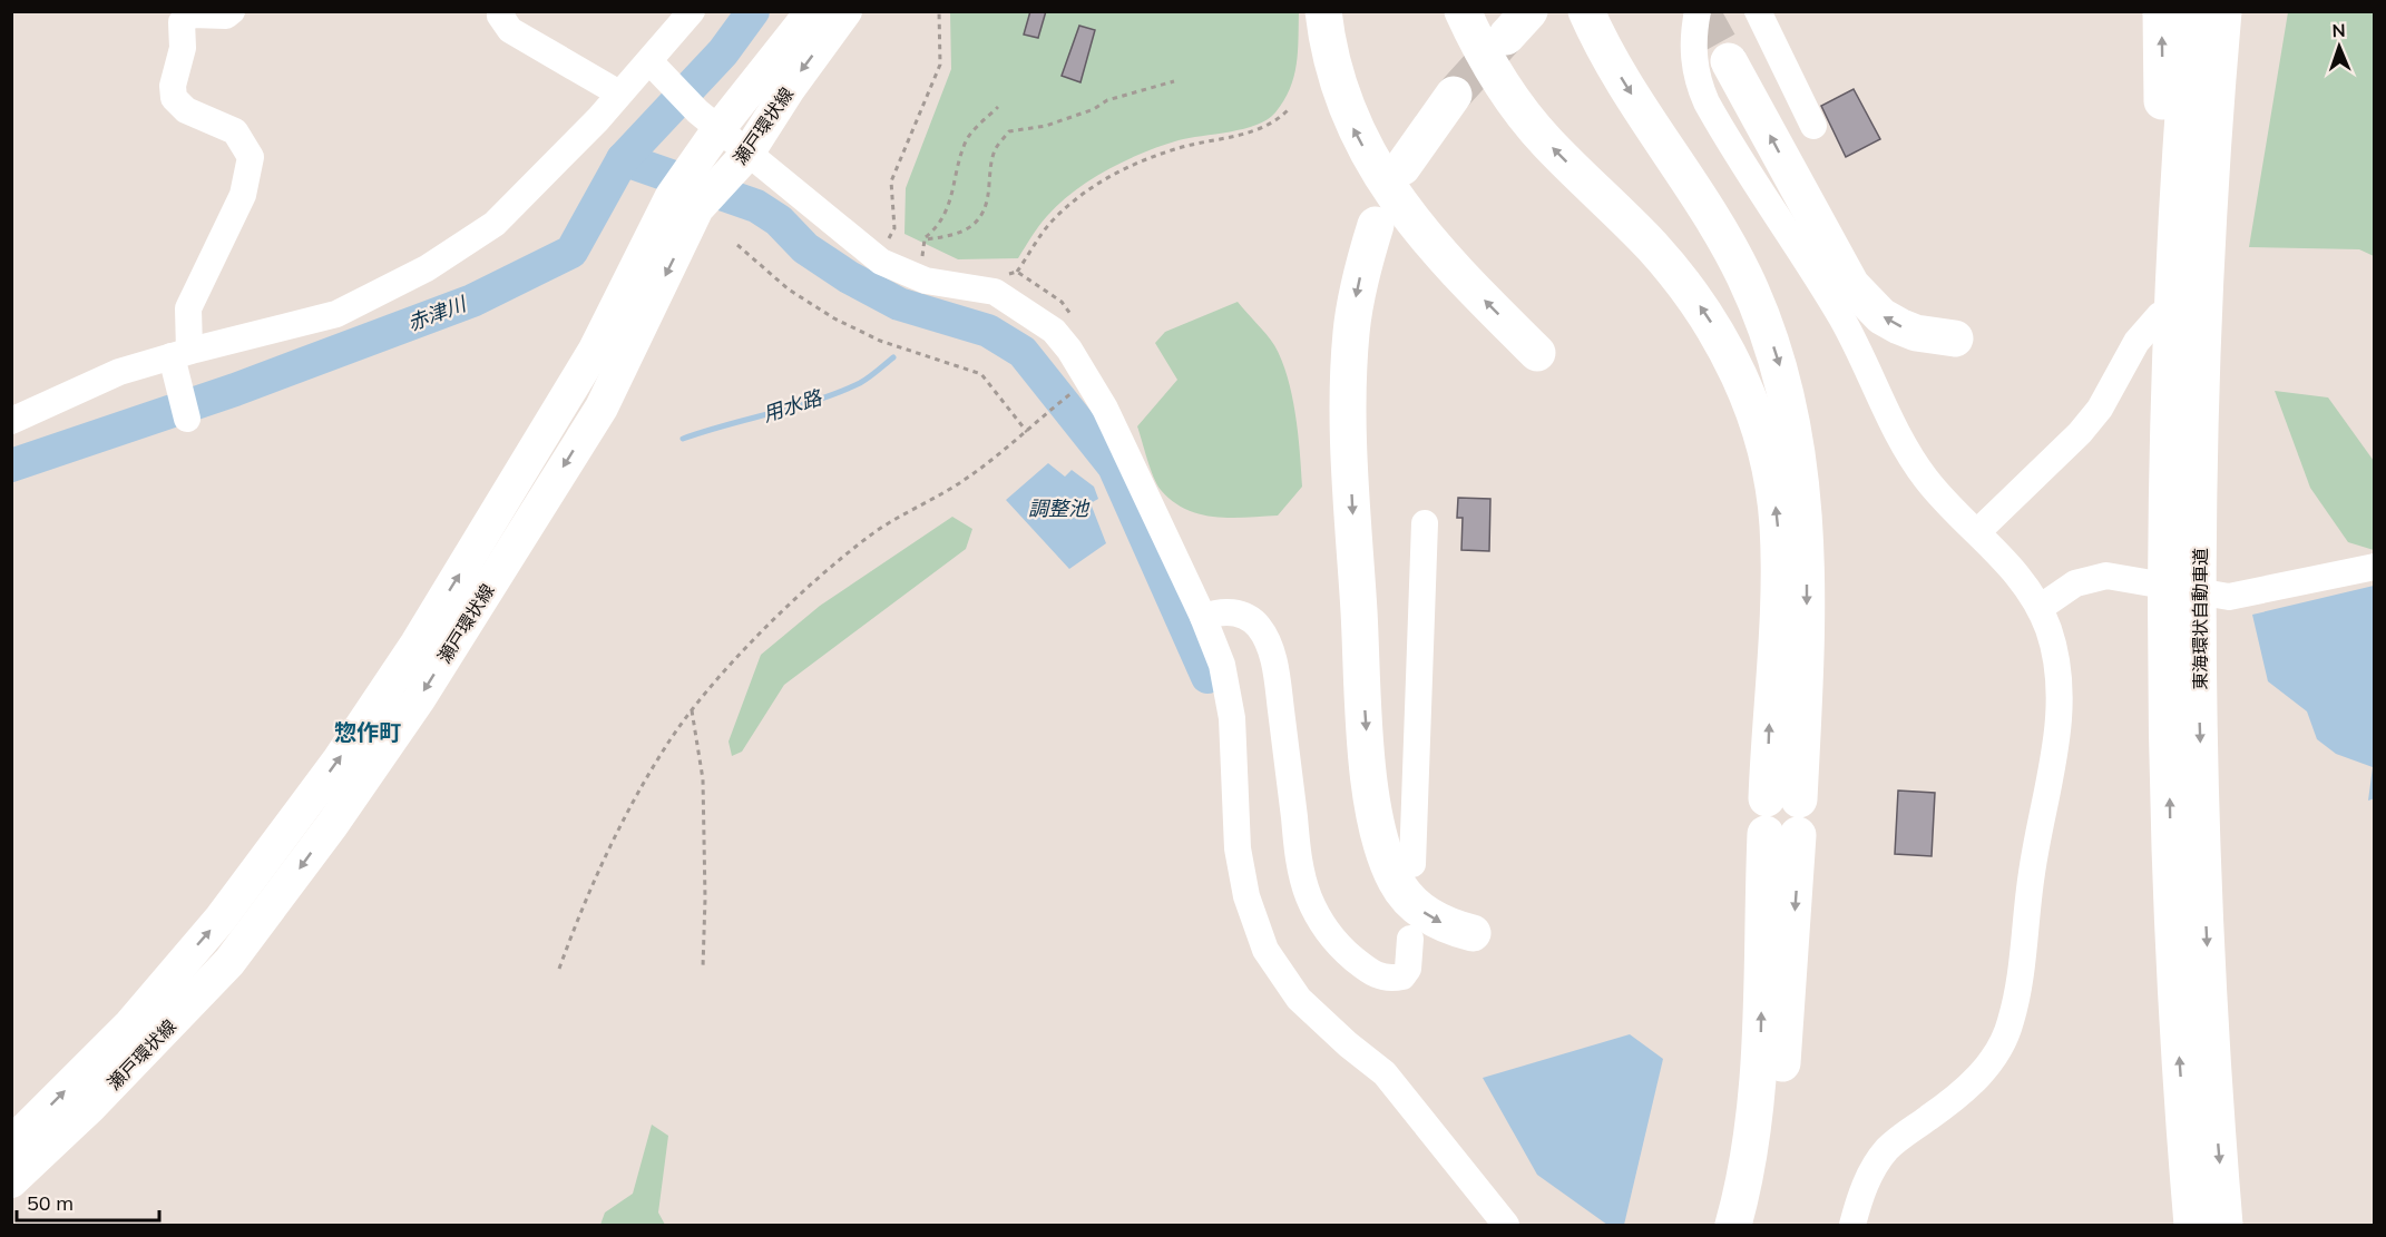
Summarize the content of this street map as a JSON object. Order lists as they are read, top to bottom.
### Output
{
  "streets": {
    "highway": ["東海環状自動車道"],
    "main road": ["瀬戸環状線"]
  },
  "districts": ["惣作町"],
  "water": ["赤津川", "用水路", "調整池"],
  "scale_bar": "50 m",
  "north": "top"
}
